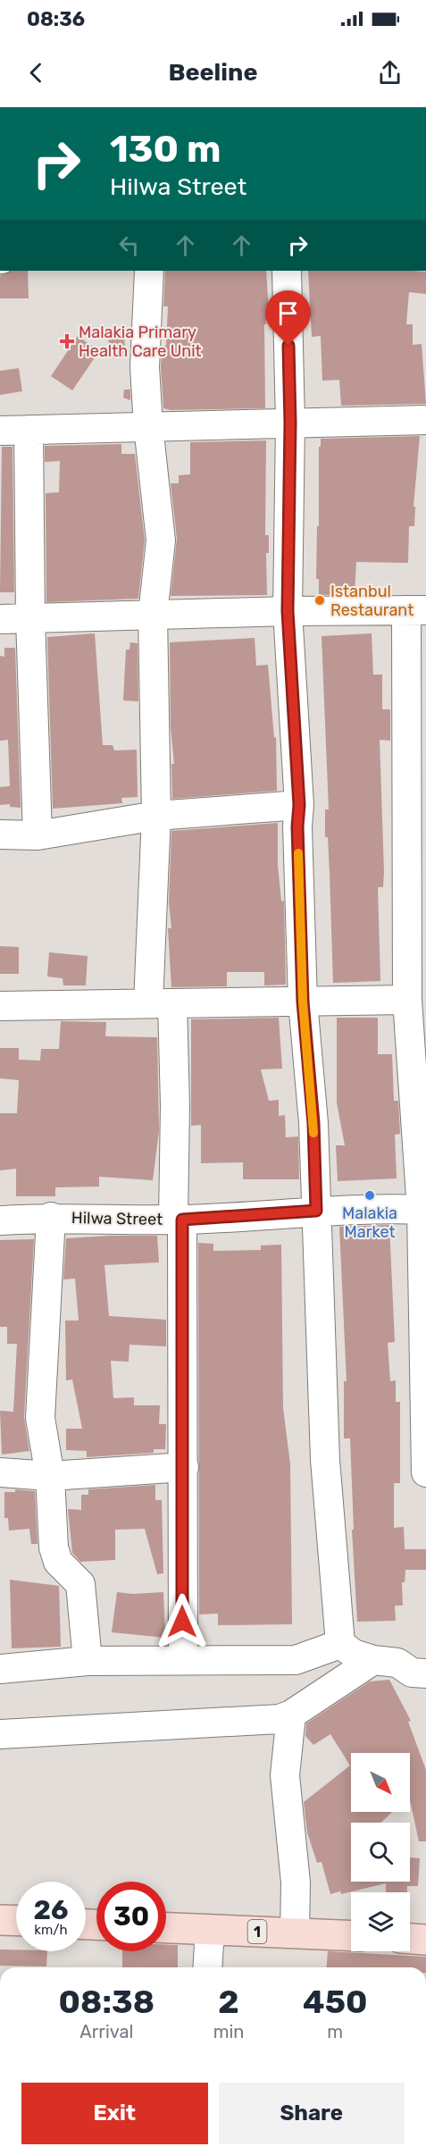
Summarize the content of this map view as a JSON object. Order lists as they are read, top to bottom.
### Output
{
  "streets": {
    "main road": ["1"],
    "street": ["Hilwa Street"]
  },
  "places": {
    "health": ["Malakia Primary Health Care Unit"],
    "other": ["Istanbul Restaurant", "Malakia Market"]
  },
  "north": "bottom right",
  "page": {
    "status": "08:36",
    "header": "Beeline",
    "turn": ["130 m", "Hilwa Street"],
    "speed": "26 km/h",
    "limit": "30",
    "eta": [
      "08:38",
      "Arrival",
      "2",
      "min",
      "450",
      "m"
    ],
    "buttons": ["Exit", "Share"]
  }
}
